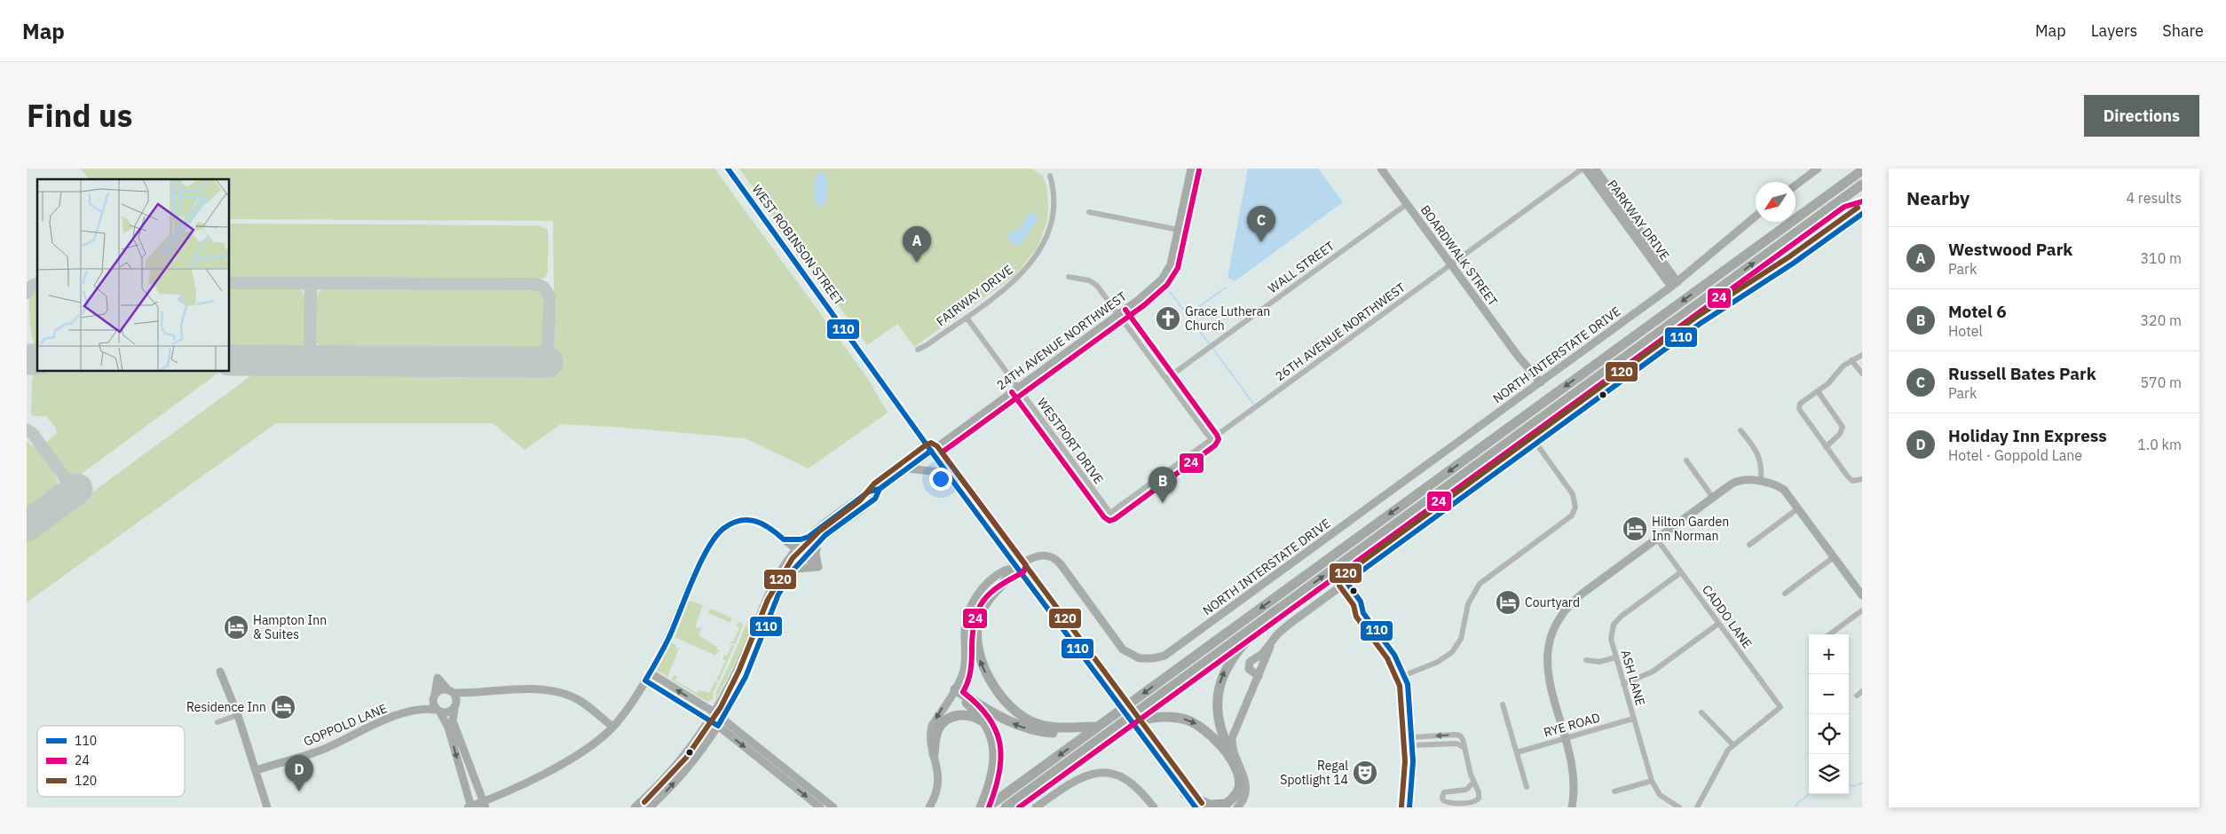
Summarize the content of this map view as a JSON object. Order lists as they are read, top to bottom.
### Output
{
  "streets": {
    "main road": [
      "PARKWAY DRIVE",
      "WEST ROBINSON STREET",
      "BOARDWALK STREET",
      "24TH AVENUE NORTHWEST",
      "NORTH INTERSTATE DRIVE",
      "GOPPOLD LANE"
    ],
    "street": [
      "WALL STREET",
      "FAIRWAY DRIVE",
      "26TH AVENUE NORTHWEST",
      "WESTPORT DRIVE",
      "CADDO LANE",
      "ASH LANE",
      "RYE ROAD"
    ]
  },
  "crossings": [
    ["PARKWAY DRIVE", "26TH AVENUE NORTHWEST"],
    ["PARKWAY DRIVE", "NORTH INTERSTATE DRIVE"],
    ["WEST ROBINSON STREET", "24TH AVENUE NORTHWEST"],
    ["WEST ROBINSON STREET", "NORTH INTERSTATE DRIVE"],
    ["BOARDWALK STREET", "WALL STREET"],
    ["BOARDWALK STREET", "26TH AVENUE NORTHWEST"],
    ["BOARDWALK STREET", "NORTH INTERSTATE DRIVE"],
    ["FAIRWAY DRIVE", "WESTPORT DRIVE"],
    ["26TH AVENUE NORTHWEST", "WESTPORT DRIVE"],
    ["24TH AVENUE NORTHWEST", "WESTPORT DRIVE"],
    ["CADDO LANE", "ASH LANE"],
    ["ASH LANE", "RYE ROAD"]
  ],
  "places": {
    "church": ["Grace Lutheran Church"],
    "hotel": [
      "Hilton Garden Inn Norman",
      "Courtyard",
      "Hampton Inn & Suites",
      "Residence Inn"
    ],
    "theatre": ["Regal Spotlight 14"]
  },
  "lines": ["transit line 110", "transit line 24", "transit line 120"],
  "legend": ["110", "24", "120"],
  "north": "bottom left",
  "page": {
    "header": "Map",
    "nav": ["Map", "Layers", "Share"],
    "title": "Find us",
    "buttons": "Directions",
    "heading": ["Nearby", "4 results"],
    "pins": [
      "C",
      "A",
      "B",
      "D"
    ],
    "list": [
      {
        "mark": "A",
        "name": "Westwood Park",
        "note": "Park",
        "value": "310 m"
      },
      {
        "mark": "B",
        "name": "Motel 6",
        "note": "Hotel",
        "value": "320 m"
      },
      {
        "mark": "C",
        "name": "Russell Bates Park",
        "note": "Park",
        "value": "570 m"
      },
      {
        "mark": "D",
        "name": "Holiday Inn Express",
        "note": "Hotel · Goppold Lane",
        "value": "1.0 km"
      }
    ],
    "map_buttons": ["+", "−"]
  }
}
